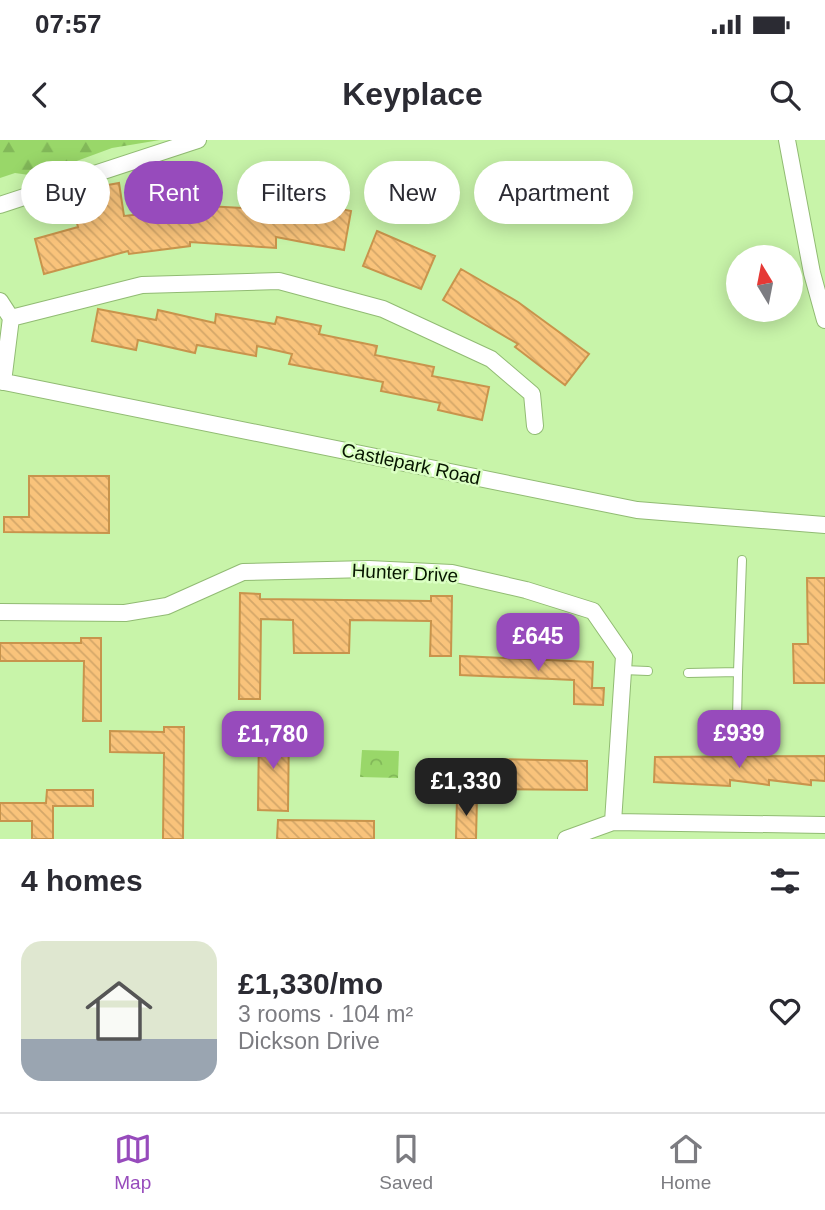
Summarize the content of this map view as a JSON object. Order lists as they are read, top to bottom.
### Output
{
  "streets": {
    "street": ["Castlepark Road", "Hunter Drive"]
  },
  "north": "top",
  "page": {
    "status": "07:57",
    "header": "Keyplace",
    "chip": [
      "Buy",
      "Rent",
      "Filters",
      "New",
      "Apartment"
    ],
    "price": [
      "£645",
      "£939",
      "£1,780",
      "£1,330"
    ],
    "heading": "4 homes",
    "list": [
      {
        "name": "£1,330/mo",
        "note": "3 rooms · 104 m² · Dickson Drive"
      }
    ],
    "tabs": ["Map", "Saved", "Home"]
  }
}
